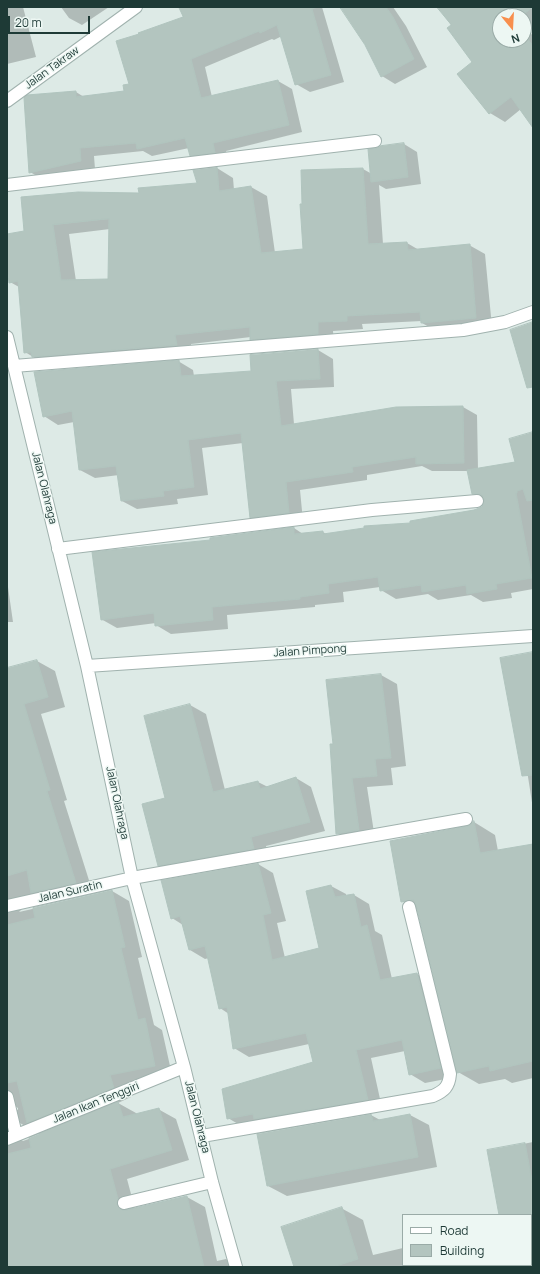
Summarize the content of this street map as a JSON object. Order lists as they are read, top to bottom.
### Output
{
  "streets": {
    "street": [
      "Jalan Takraw",
      "Jalan Olahraga",
      "Jalan Pimpong",
      "Jalan Suratin",
      "Jalan Ikan Tenggiri"
    ]
  },
  "crossings": [
    ["Jalan Olahraga", "Jalan Pimpong"],
    ["Jalan Olahraga", "Jalan Suratin"],
    ["Jalan Olahraga", "Jalan Ikan Tenggiri"]
  ],
  "legend": ["Road", "Building"],
  "scale_bar": "20 m",
  "north": "bottom"
}
